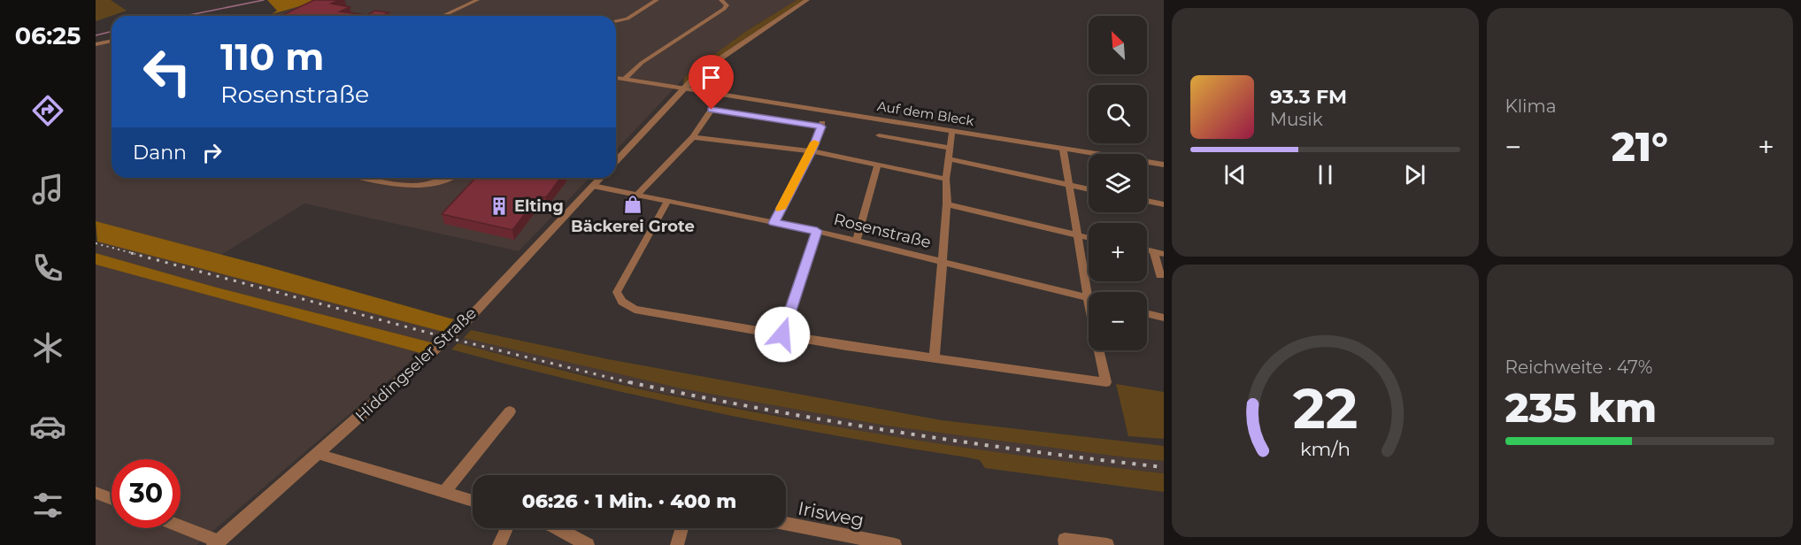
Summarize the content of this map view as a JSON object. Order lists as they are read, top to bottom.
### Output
{
  "streets": {
    "street": [
      "Auf dem Bleck",
      "Rosenstraße",
      "Hiddingseler Straße",
      "Irisweg"
    ]
  },
  "crossings": [
    ["Rosenstraße", "Hiddingseler Straße"]
  ],
  "places": {
    "shop": ["Bäckerei Grote"],
    "building": ["Elting"]
  },
  "north": "top left",
  "page": {
    "tabs": "06:25",
    "tile": [
      "Klima",
      ["Reichweite · 47%", "235 km"]
    ],
    "map_buttons": ["+", "−"],
    "turn": ["110 m", "Rosenstraße"],
    "song": ["93.3 FM", "Musik"],
    "heat": ["−", "21°", "+"],
    "then": "Dann",
    "limit": "30",
    "trip": "06:26 · 1 Min. · 400 m",
    "gauge": ["22", "km/h"]
  }
}
